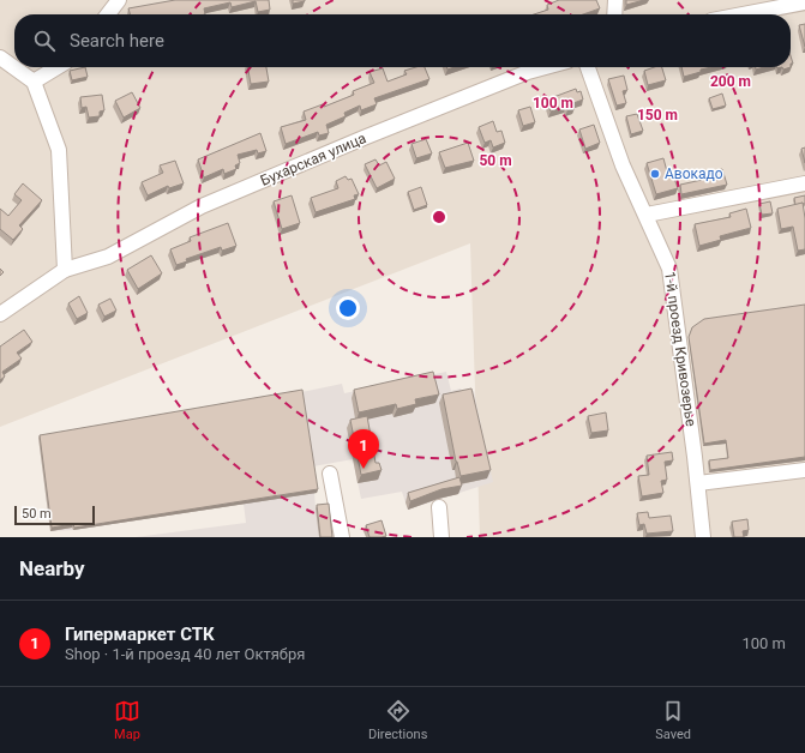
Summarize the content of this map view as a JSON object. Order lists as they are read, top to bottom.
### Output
{
  "streets": {
    "street": ["Бухарская улица", "1-й проезд Кривозерье"]
  },
  "places": ["Авокадо"],
  "scale_bar": "50 m",
  "page": {
    "search": "Search here",
    "pins": "1",
    "scale": "50 m",
    "heading": "Nearby",
    "list": [
      {
        "mark": "1",
        "name": "Гипермаркет СТК",
        "note": "Shop · 1-й проезд 40 лет Октября",
        "value": "100 m"
      }
    ],
    "nav": ["Map", "Directions", "Saved"]
  },
  "rings": [
    "200 m",
    "100 m",
    "150 m",
    "50 m"
  ]
}
